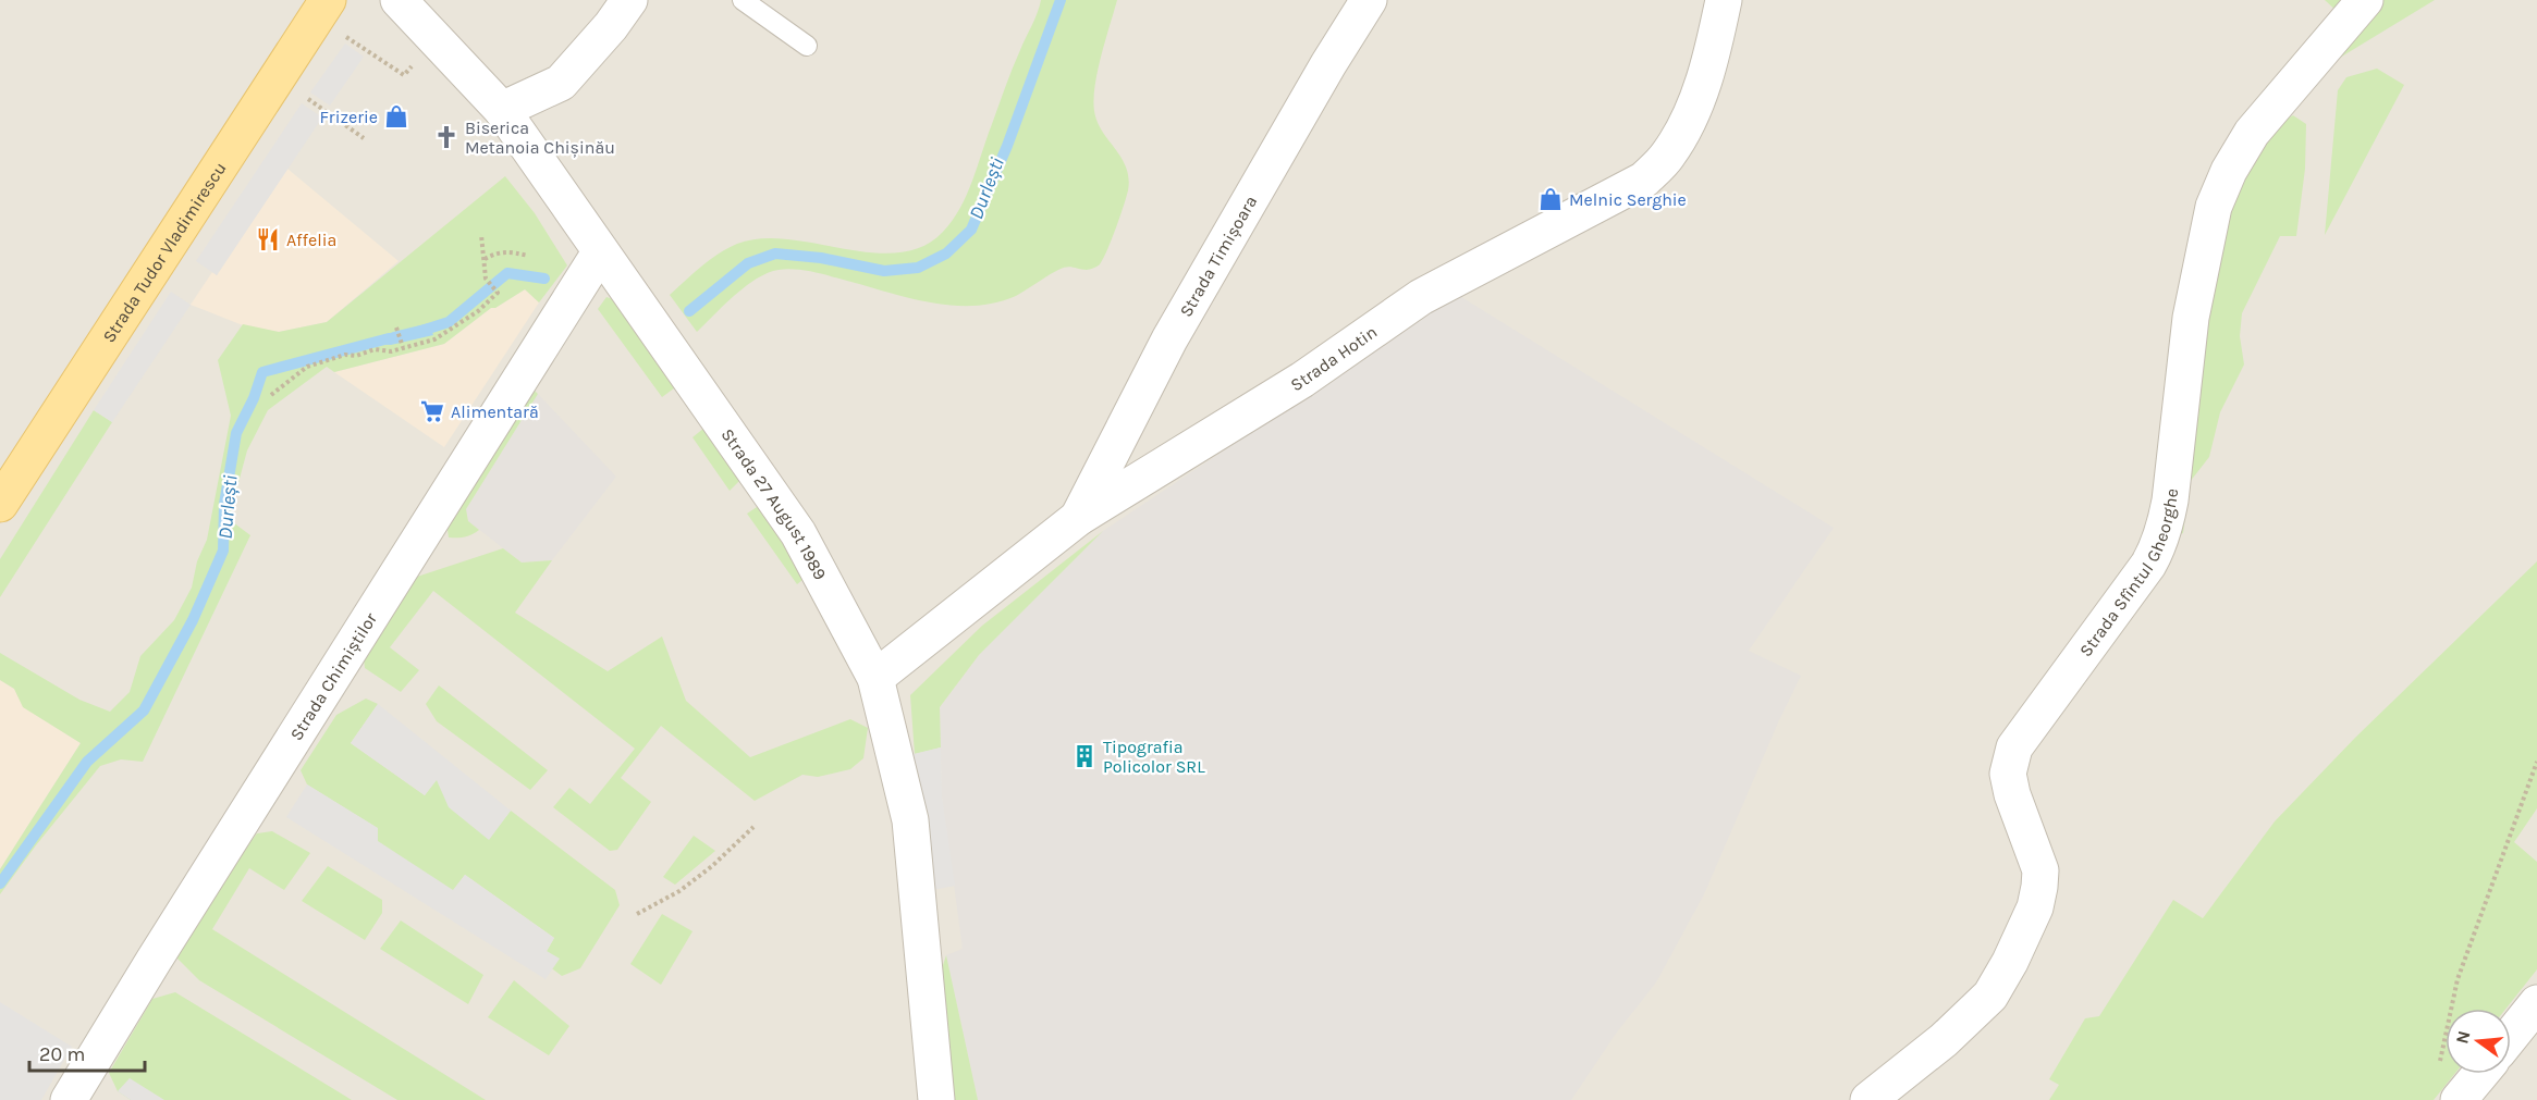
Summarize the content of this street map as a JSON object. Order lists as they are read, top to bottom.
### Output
{
  "streets": {
    "main road": ["Strada Tudor Vladimirescu"],
    "street": [
      "Strada Timișoara",
      "Strada Hotin",
      "Strada 27 August 1989",
      "Strada Sfîntul Gheorghe",
      "Strada Chimiștilor"
    ]
  },
  "crossings": [
    ["Strada Timișoara", "Strada Hotin"],
    ["Strada Hotin", "Strada 27 August 1989"],
    ["Strada 27 August 1989", "Strada Chimiștilor"]
  ],
  "water": ["Durlești"],
  "places": {
    "shop": ["Frizerie", "Melnic Serghie"],
    "church": ["Biserica Metanoia Chișinău"],
    "restaurant": ["Affelia"],
    "supermarket": ["Alimentară"],
    "building": ["Tipografia Policolor SRL"]
  },
  "scale_bar": "20 m",
  "north": "left"
}
